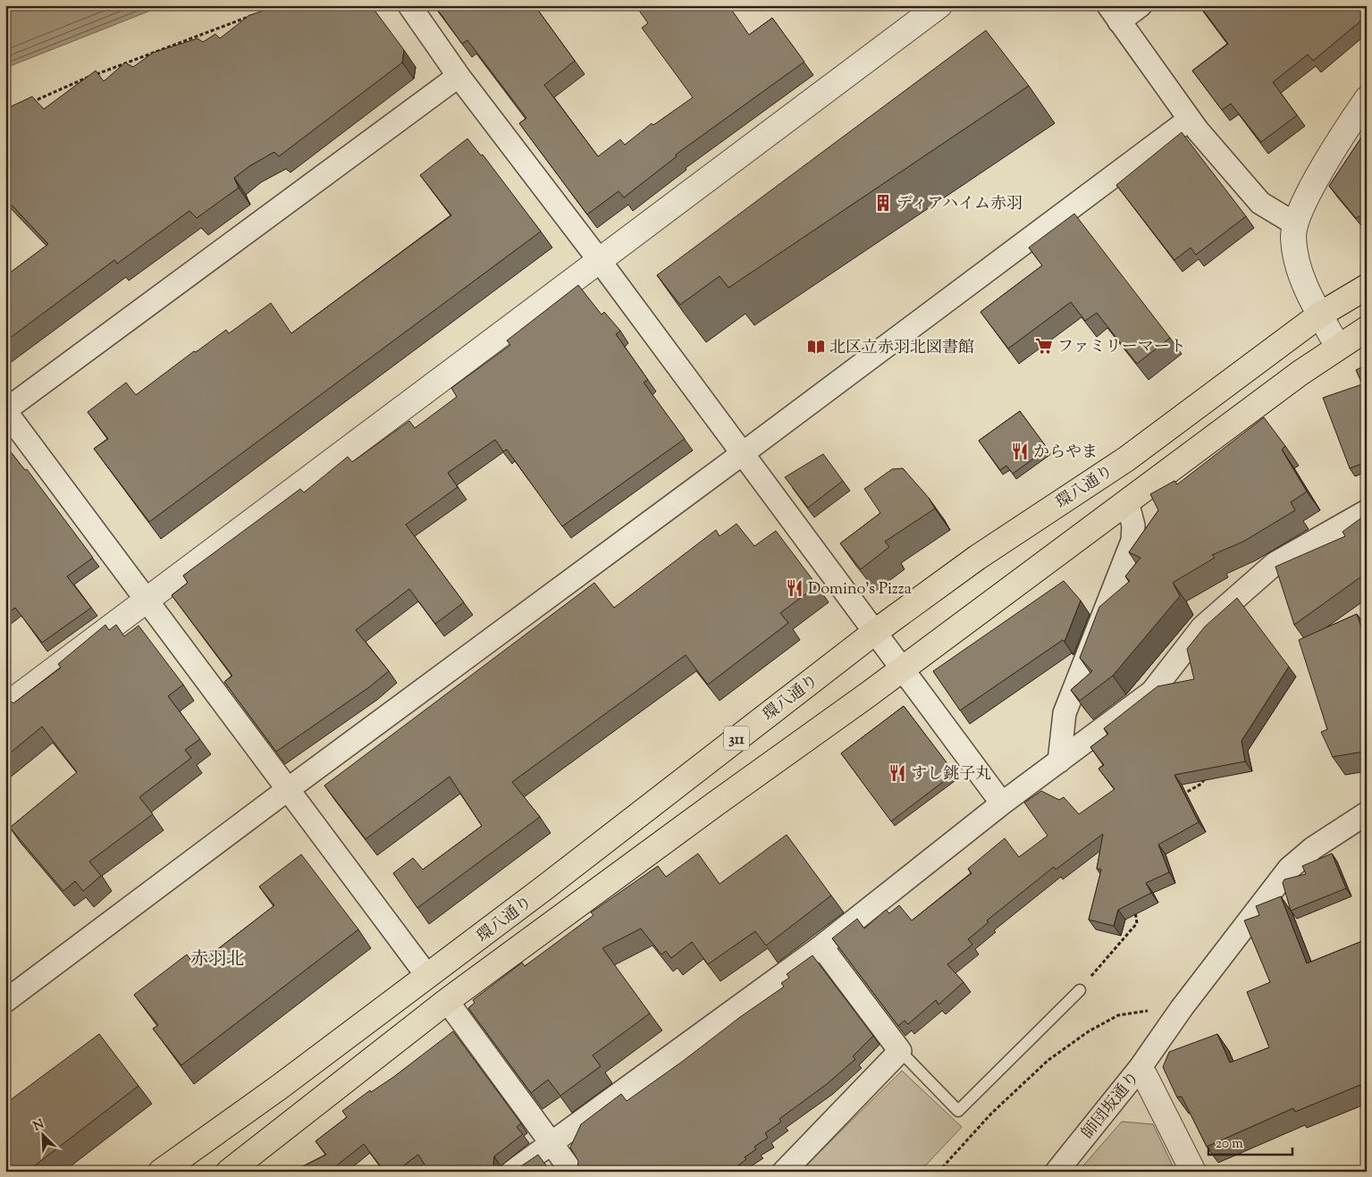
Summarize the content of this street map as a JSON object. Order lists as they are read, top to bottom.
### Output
{
  "streets": {
    "main road": ["環八通り", "311"],
    "street": ["師団坂通り"]
  },
  "districts": ["赤羽北"],
  "places": {
    "building": ["ディアハイム赤羽"],
    "supermarket": ["ファミリーマート"],
    "library": ["北区立赤羽北図書館"],
    "restaurant": ["からやま", "Domino's Pizza", "すし銚子丸"]
  },
  "scale_bar": "20 m",
  "north": "top left"
}
